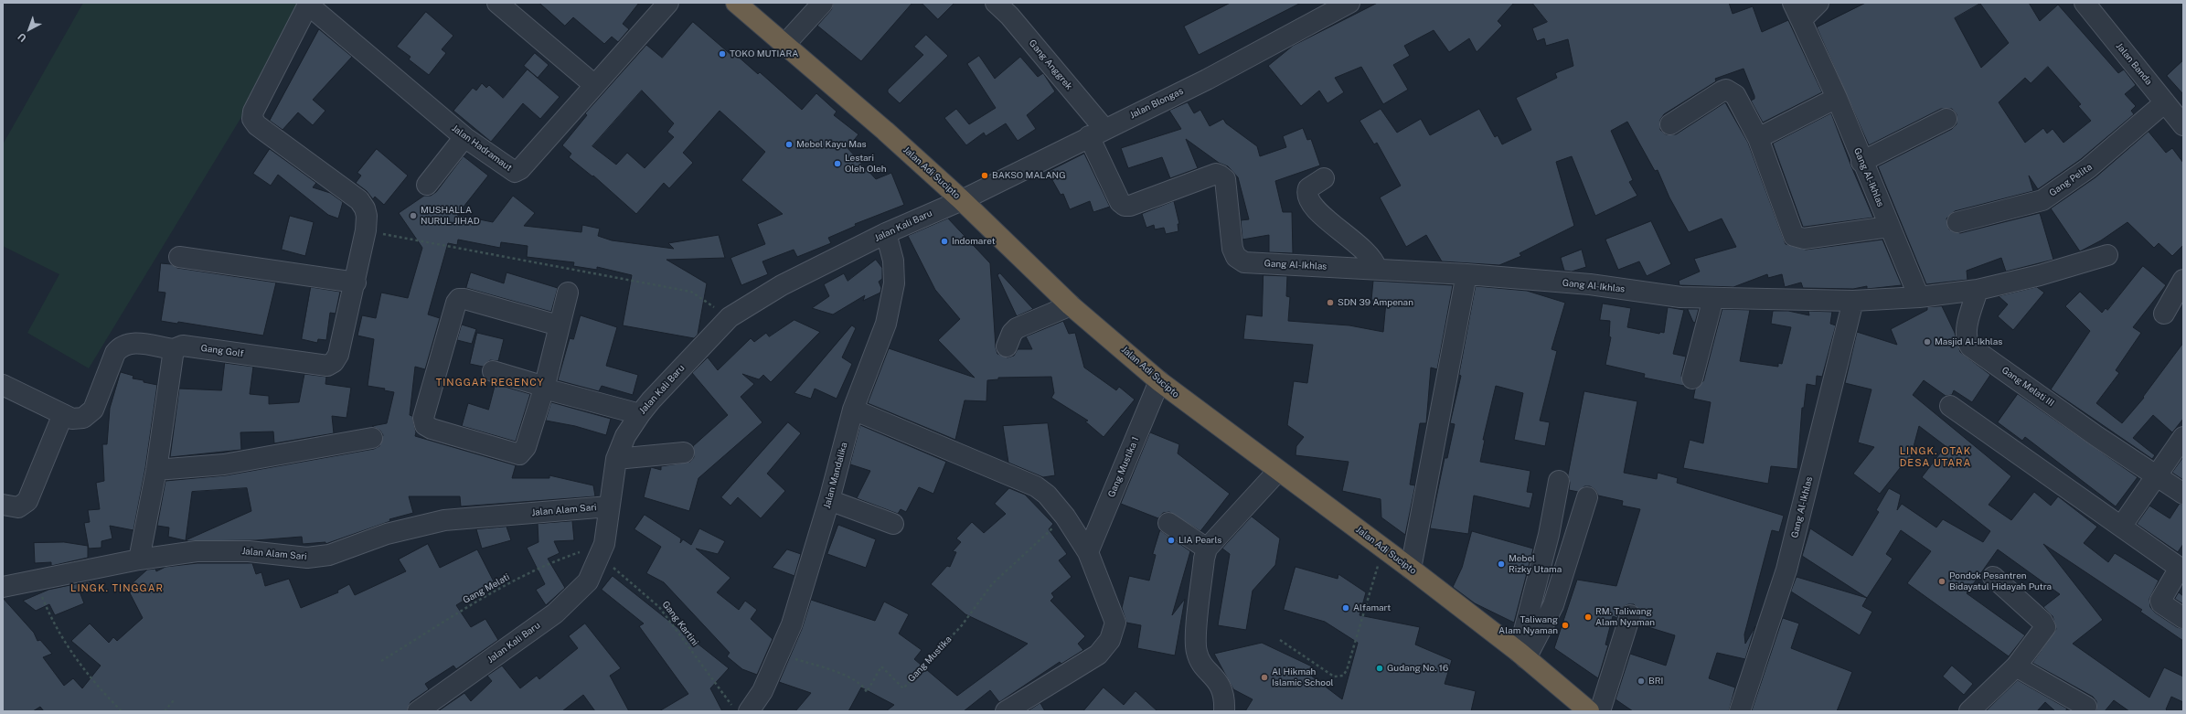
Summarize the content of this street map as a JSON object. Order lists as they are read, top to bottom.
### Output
{
  "streets": {
    "highway": ["Jalan Adi Sucipto"],
    "street": [
      "Jalan Banda",
      "Gang Anggrek",
      "Jalan Blongas",
      "Jalan Hadramaut",
      "Gang Al-Ikhlas",
      "Gang Pelita",
      "Jalan Kali Baru",
      "Gang Golf",
      "Gang Melati III",
      "Gang Mustika 1",
      "Jalan Mandalika",
      "Jalan Alam Sari"
    ],
    "path": ["Gang Melati", "Gang Kartini", "Gang Mustika"]
  },
  "crossings": [
    ["Jalan Banda", "Gang Pelita"],
    ["Gang Anggrek", "Jalan Blongas"],
    ["Gang Anggrek", "Gang Al-Ikhlas"],
    ["Jalan Blongas", "Jalan Adi Sucipto"],
    ["Jalan Blongas", "Jalan Kali Baru"],
    ["Jalan Adi Sucipto", "Jalan Kali Baru"],
    ["Jalan Adi Sucipto", "Gang Mustika 1"],
    ["Jalan Kali Baru", "Jalan Mandalika"],
    ["Jalan Kali Baru", "Jalan Alam Sari"],
    ["Jalan Kali Baru", "Gang Melati"],
    ["Jalan Kali Baru", "Gang Kartini"],
    ["Jalan Mandalika", "Gang Kartini"],
    ["Jalan Mandalika", "Gang Mustika"],
    ["Gang Melati", "Gang Kartini"]
  ],
  "districts": ["TINGGAR REGENCY", "LINGK. OTAK DESA UTARA", "LINGK. TINGGAR"],
  "places": [
    "TOKO MUTIARA",
    "Mebel Kayu Mas",
    "Lestari Oleh Oleh",
    "BAKSO MALANG",
    "MUSHALLA NURUL JIHAD",
    "Indomaret",
    "SDN 39 Ampenan",
    "Masjid Al-Ikhlas",
    "LIA Pearls",
    "Mebel Rizky Utama",
    "Pondok Pesantren Bidayatul Hidayah Putra",
    "Alfamart",
    "RM. Taliwang Alam Nyaman",
    "Taliwang Alam Nyaman",
    "Gudang No. 16",
    "Al Hikmah Islamic School",
    "BRI"
  ],
  "north": "bottom left"
}
